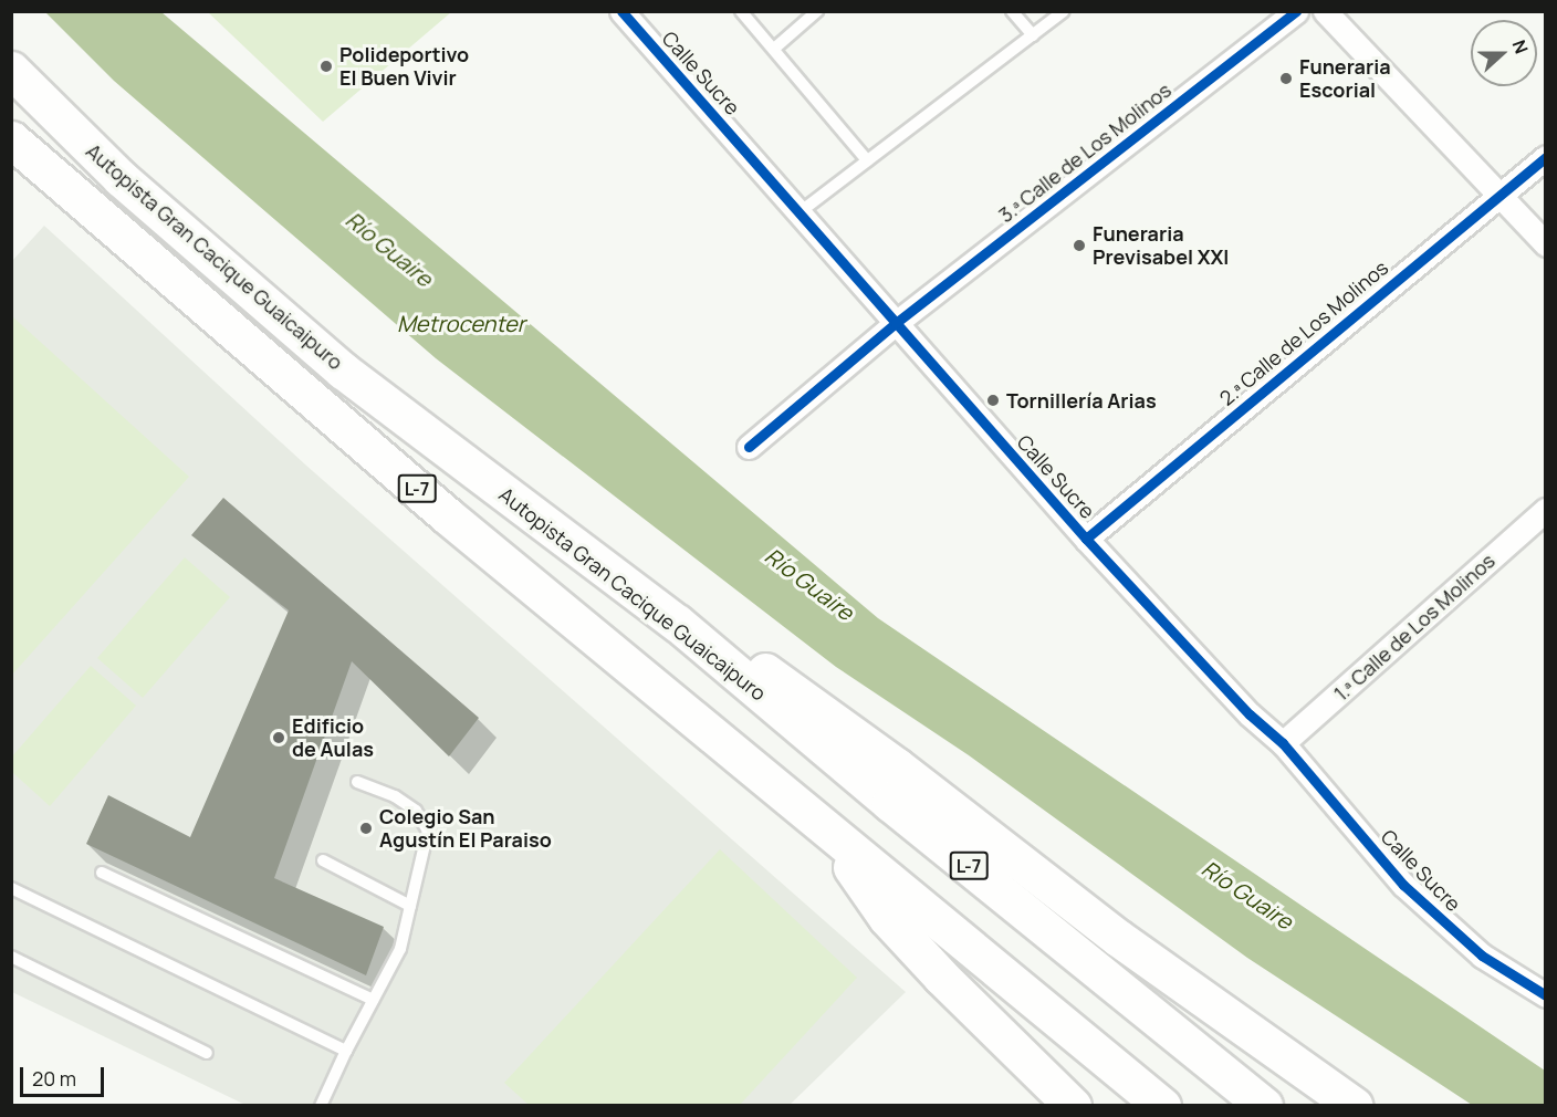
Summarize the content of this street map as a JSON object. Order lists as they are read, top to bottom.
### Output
{
  "streets": {
    "highway": ["Autopista Gran Cacique Guaicaipuro", "L-7"],
    "street": [
      "Calle Sucre",
      "3.ª Calle de Los Molinos",
      "2.ª Calle de Los Molinos",
      "1.ª Calle de Los Molinos"
    ]
  },
  "crossings": [
    ["Calle Sucre", "3.ª Calle de Los Molinos"],
    ["Calle Sucre", "2.ª Calle de Los Molinos"],
    ["Calle Sucre", "1.ª Calle de Los Molinos"]
  ],
  "water": ["Río Guaire", "Metrocenter"],
  "places": [
    "Polideportivo El Buen Vivir",
    "Funeraria Escorial",
    "Funeraria Previsabel XXI",
    "Tornillería Arias",
    "Edificio de Aulas",
    "Colegio San Agustín El Paraiso"
  ],
  "scale_bar": "20 m",
  "north": "right"
}
